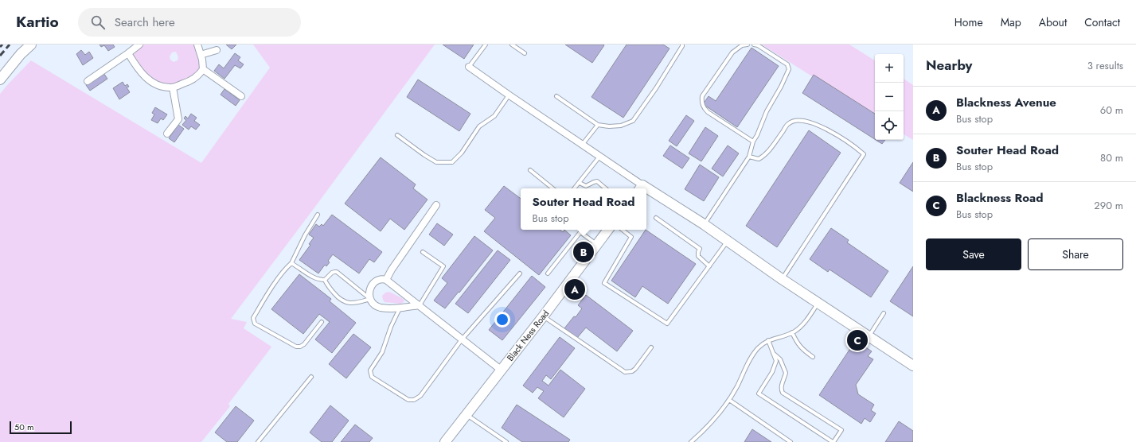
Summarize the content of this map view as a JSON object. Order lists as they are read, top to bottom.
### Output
{
  "streets": {
    "street": ["Black Ness Road"]
  },
  "scale_bar": "50 m",
  "page": {
    "header": "Kartio",
    "search": "Search here",
    "nav": [
      "Home",
      "Map",
      "About",
      "Contact"
    ],
    "heading": ["Nearby", "3 results"],
    "map_buttons": ["+", "−"],
    "list": [
      {
        "mark": "A",
        "name": "Blackness Avenue",
        "note": "Bus stop",
        "value": "60 m"
      },
      {
        "mark": "B",
        "name": "Souter Head Road",
        "note": "Bus stop",
        "value": "80 m"
      },
      {
        "mark": "C",
        "name": "Blackness Road",
        "note": "Bus stop",
        "value": "290 m"
      }
    ],
    "popup": ["Souter Head Road", "Bus stop"],
    "buttons": ["Save", "Share"],
    "pins": ["B", "A", "C"],
    "scale": "50 m"
  }
}
